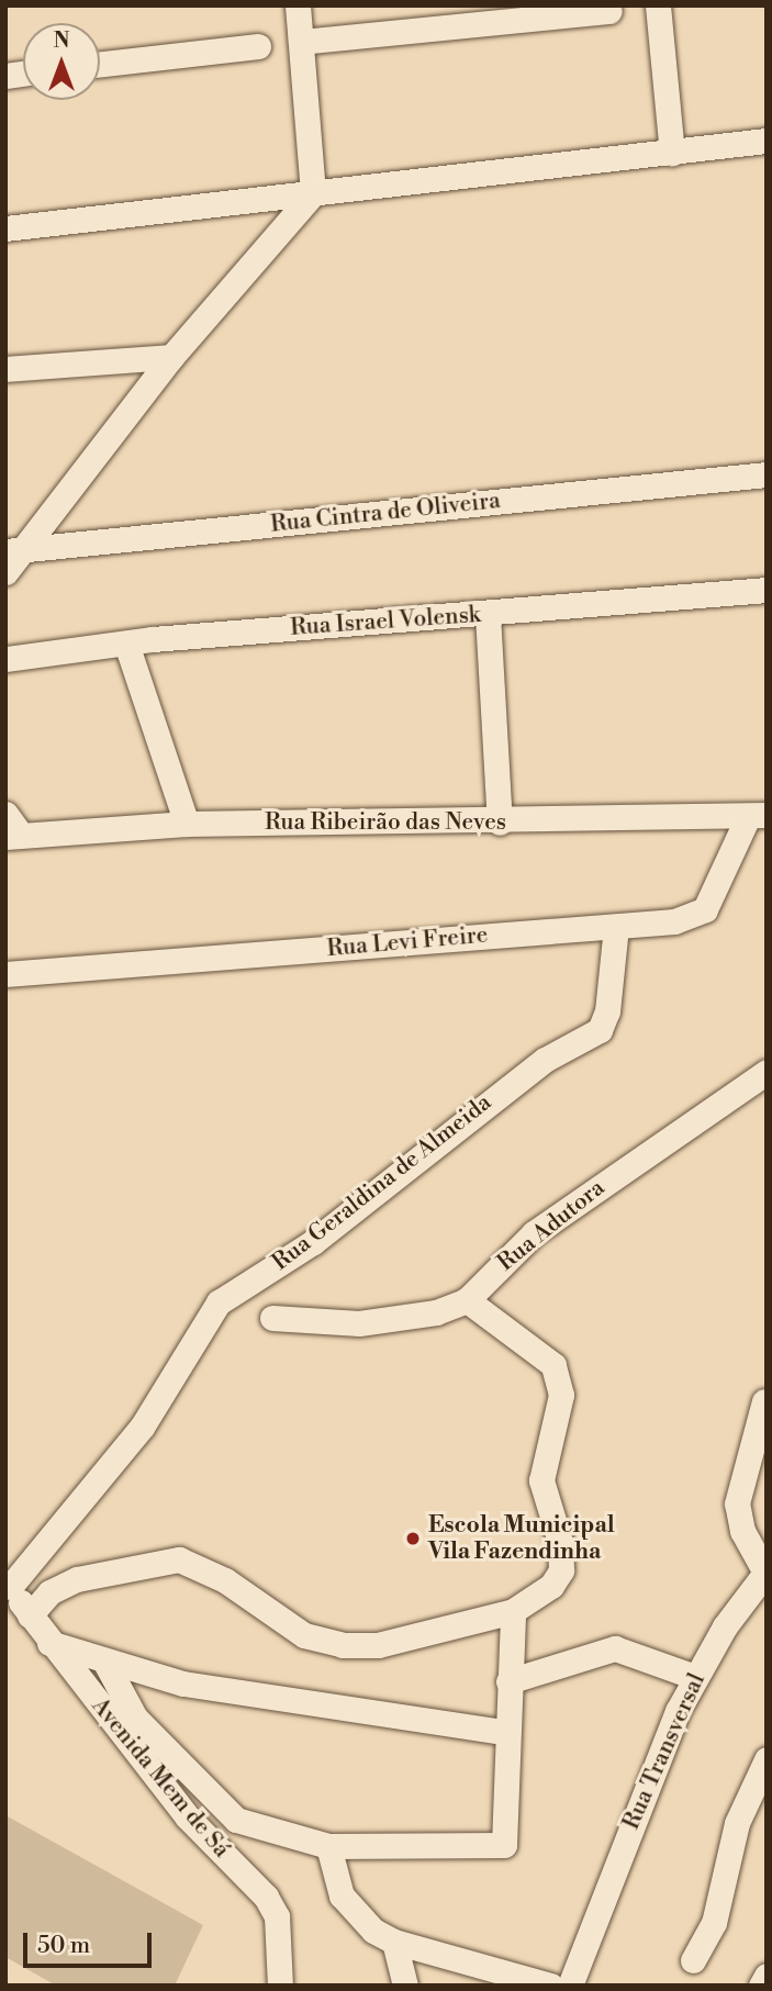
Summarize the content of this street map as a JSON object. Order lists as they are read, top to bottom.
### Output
{
  "streets": {
    "street": [
      "Rua Cintra de Oliveira",
      "Rua Israel Volensk",
      "Rua Ribeirão das Neves",
      "Rua Levi Freire",
      "Rua Geraldina de Almeida",
      "Rua Adutora",
      "Rua Transversal",
      "Avenida Mem de Sá"
    ]
  },
  "crossings": [
    ["Rua Ribeirão das Neves", "Rua Levi Freire"],
    ["Rua Levi Freire", "Rua Geraldina de Almeida"],
    ["Rua Geraldina de Almeida", "Avenida Mem de Sá"]
  ],
  "places": ["Escola Municipal Vila Fazendinha"],
  "scale_bar": "50 m",
  "north": "top"
}
